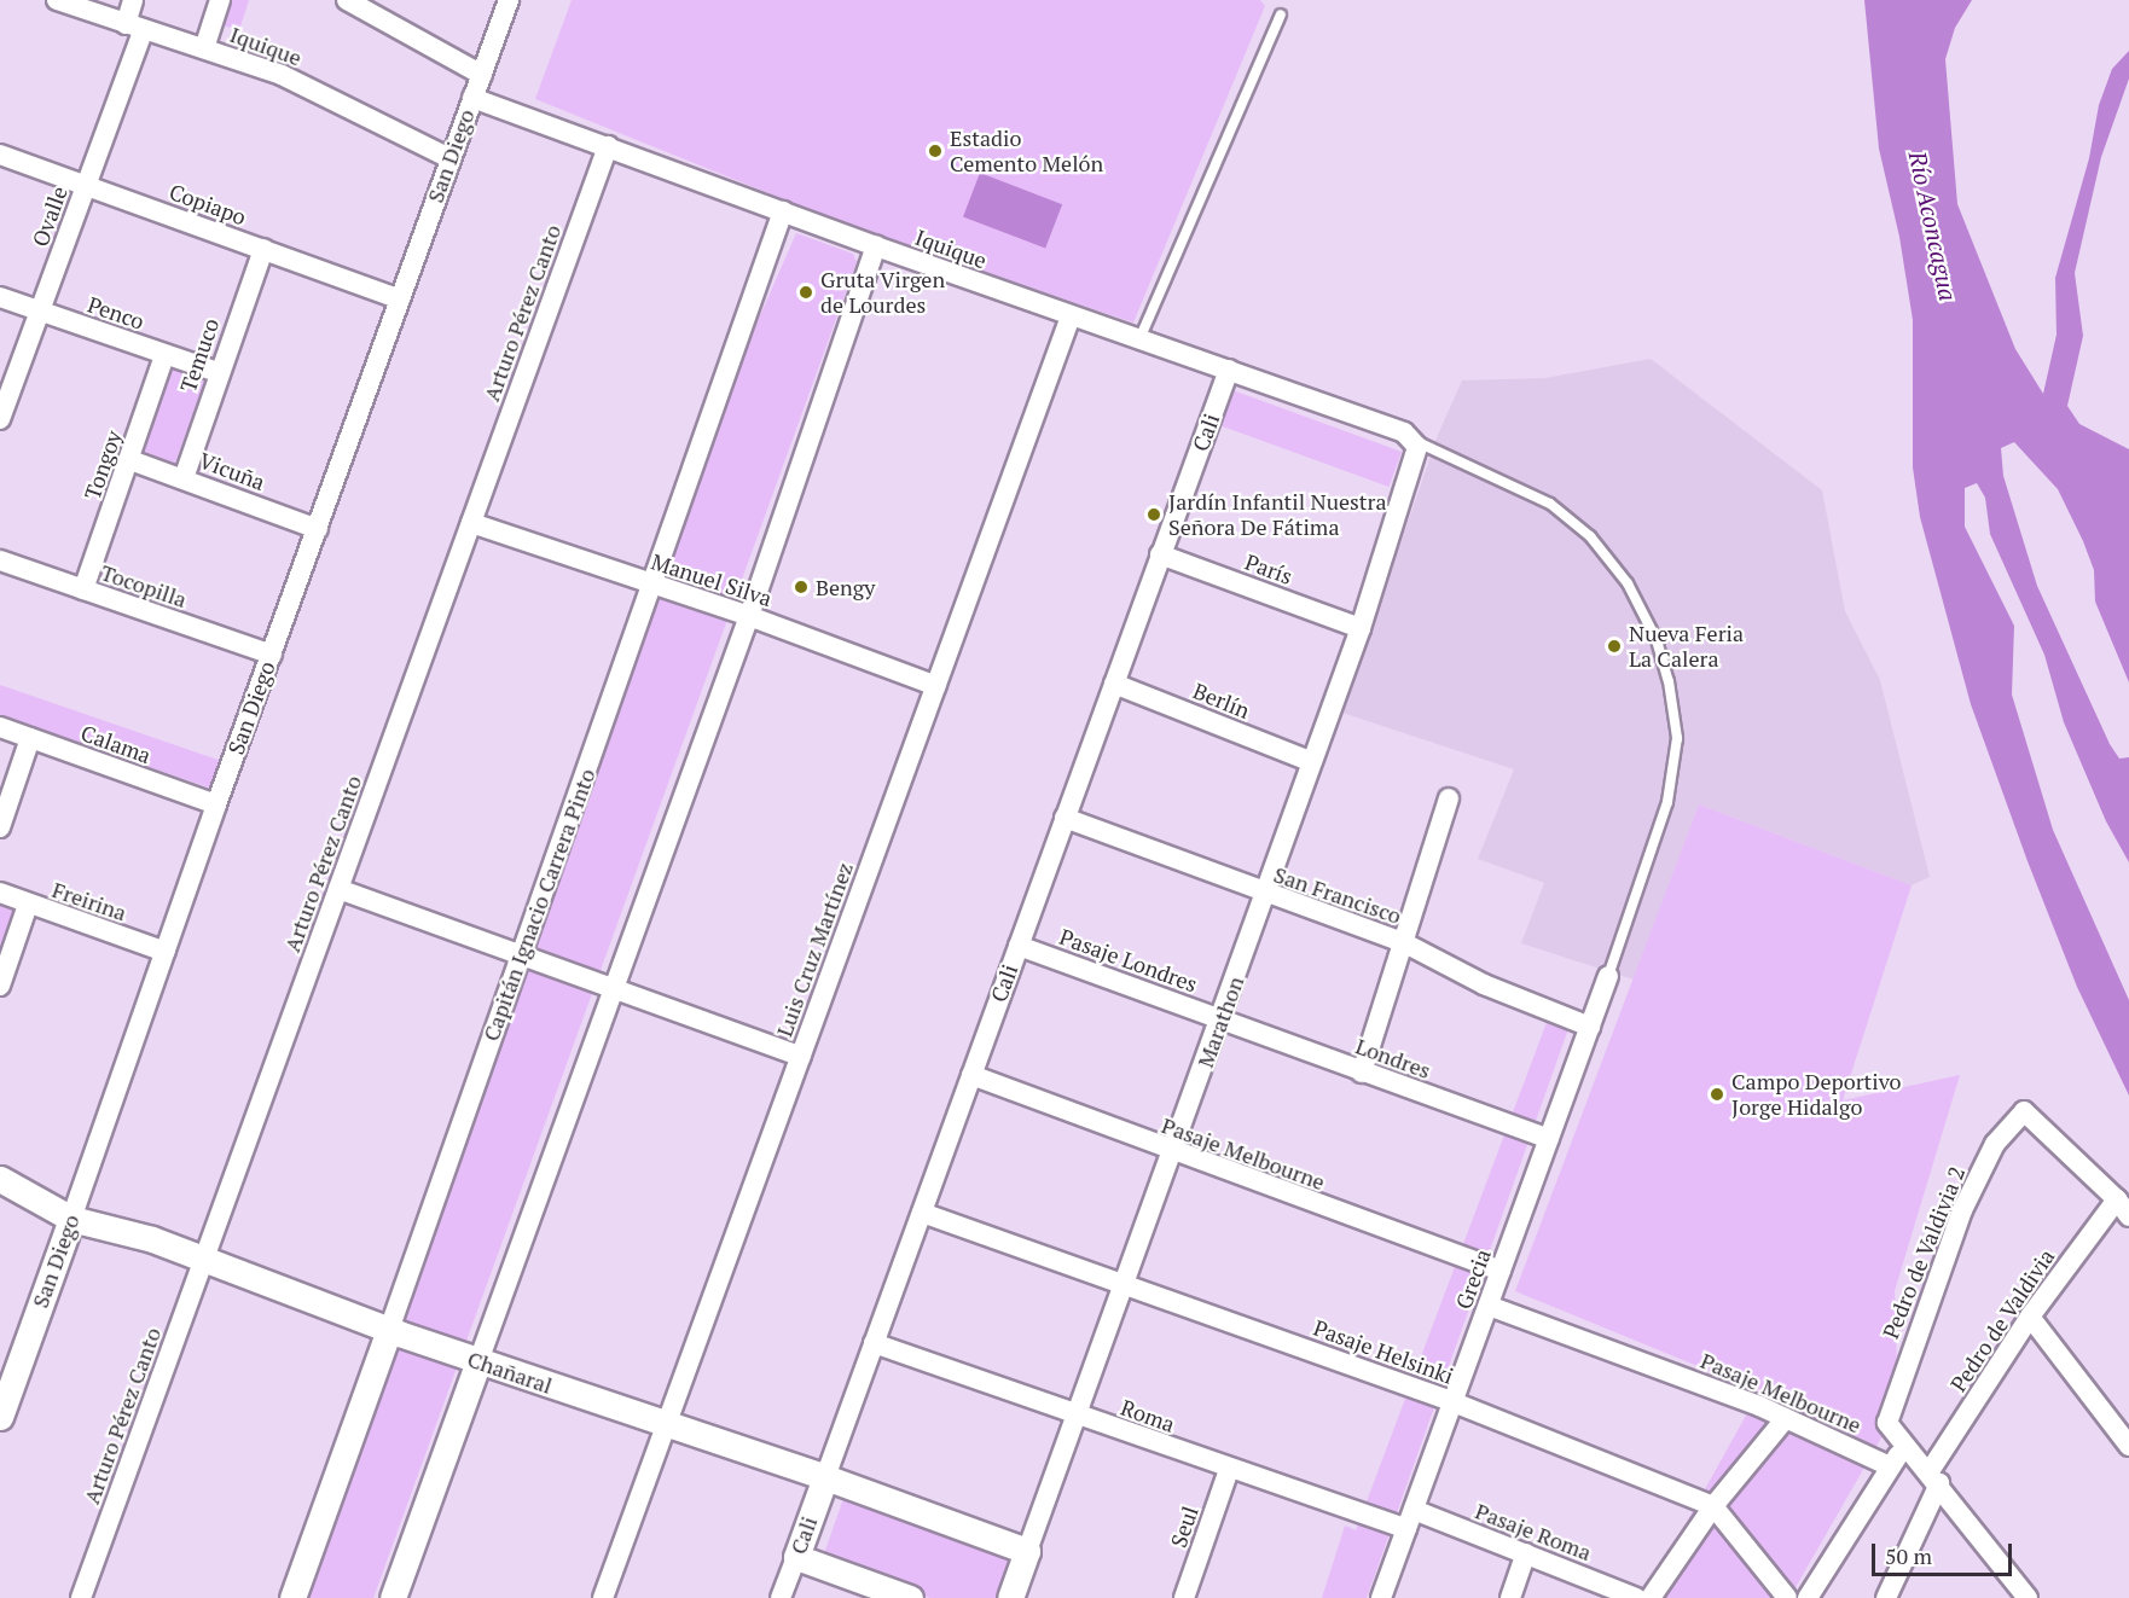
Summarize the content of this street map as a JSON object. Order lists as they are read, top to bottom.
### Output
{
  "streets": {
    "street": [
      "Iquique",
      "San Diego",
      "Copiapo",
      "Ovalle",
      "Penco",
      "Arturo Pérez Canto",
      "Temuco",
      "Cali",
      "Tongoy",
      "Vicuña",
      "París",
      "Manuel Silva",
      "Tocopilla",
      "Berlín",
      "Calama",
      "San Francisco",
      "Freirina",
      "Capitán Ignacio Carrera Pinto",
      "Luis Cruz Martínez",
      "Pasaje Londres",
      "Marathon",
      "Londres",
      "Pasaje Melbourne",
      "Pedro de Valdivia 2",
      "Grecia",
      "Pedro de Valdivia",
      "Pasaje Helsinki",
      "Chañaral",
      "Roma",
      "Seul",
      "Pasaje Roma"
    ]
  },
  "crossings": [
    ["Iquique", "San Diego"],
    ["Iquique", "Ovalle"],
    ["Iquique", "Arturo Pérez Canto"],
    ["Iquique", "Cali"],
    ["Iquique", "Capitán Ignacio Carrera Pinto"],
    ["Iquique", "Luis Cruz Martínez"],
    ["Iquique", "Marathon"],
    ["San Diego", "Copiapo"],
    ["San Diego", "Vicuña"],
    ["San Diego", "Tocopilla"],
    ["San Diego", "Calama"],
    ["San Diego", "Freirina"],
    ["San Diego", "Chañaral"],
    ["Copiapo", "Ovalle"],
    ["Copiapo", "Temuco"],
    ["Ovalle", "Penco"],
    ["Penco", "Temuco"],
    ["Penco", "Tongoy"],
    ["Arturo Pérez Canto", "Manuel Silva"],
    ["Arturo Pérez Canto", "Chañaral"],
    ["Temuco", "Vicuña"],
    ["Cali", "París"],
    ["Cali", "Berlín"],
    ["Cali", "San Francisco"],
    ["Cali", "Pasaje Londres"],
    ["Cali", "Pasaje Melbourne"],
    ["Cali", "Pasaje Helsinki"],
    ["Cali", "Chañaral"],
    ["Cali", "Roma"],
    ["Tongoy", "Vicuña"],
    ["Tongoy", "Tocopilla"],
    ["París", "Marathon"],
    ["Manuel Silva", "Capitán Ignacio Carrera Pinto"],
    ["Manuel Silva", "Luis Cruz Martínez"],
    ["Berlín", "Marathon"],
    ["San Francisco", "Marathon"],
    ["San Francisco", "Grecia"],
    ["Capitán Ignacio Carrera Pinto", "Chañaral"],
    ["Luis Cruz Martínez", "Chañaral"],
    ["Pasaje Londres", "Marathon"],
    ["Pasaje Londres", "Londres"],
    ["Marathon", "Londres"],
    ["Marathon", "Pasaje Melbourne"],
    ["Marathon", "Pasaje Helsinki"],
    ["Marathon", "Chañaral"],
    ["Marathon", "Roma"],
    ["Londres", "Grecia"],
    ["Pasaje Melbourne", "Grecia"],
    ["Pedro de Valdivia 2", "Pedro de Valdivia"],
    ["Grecia", "Pasaje Helsinki"],
    ["Grecia", "Roma"],
    ["Grecia", "Pasaje Roma"],
    ["Roma", "Seul"]
  ],
  "water": ["Río Aconcagua"],
  "places": [
    "Estadio Cemento Melón",
    "Gruta Virgen de Lourdes",
    "Jardín Infantil Nuestra Señora De Fátima",
    "Bengy",
    "Nueva Feria La Calera",
    "Campo Deportivo Jorge Hidalgo"
  ],
  "scale_bar": "50 m"
}
